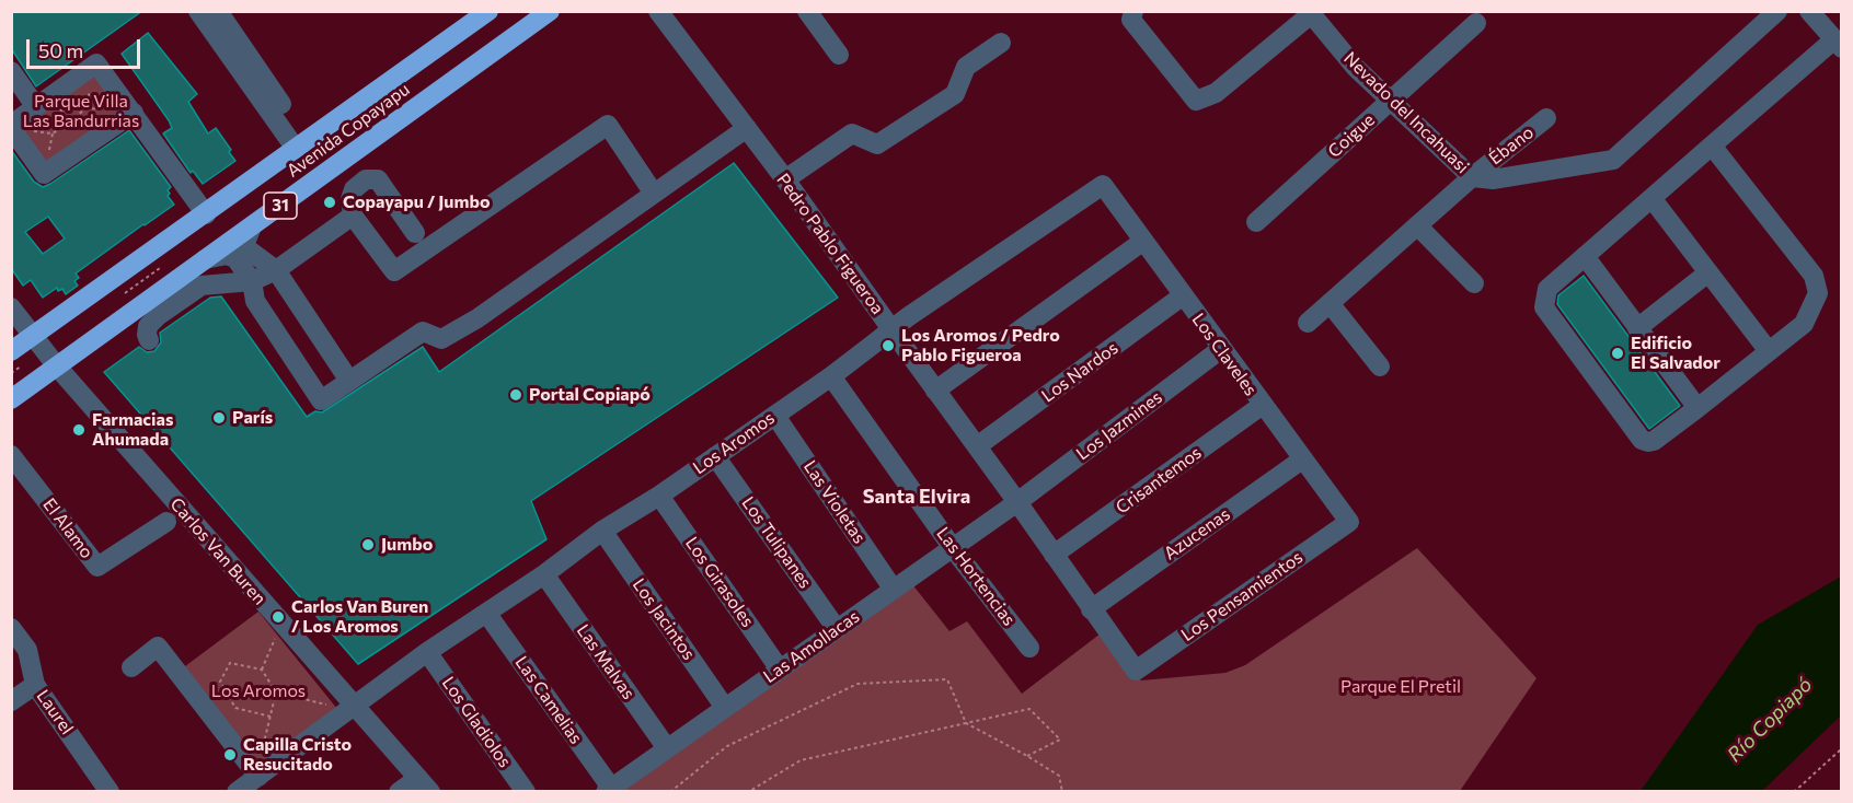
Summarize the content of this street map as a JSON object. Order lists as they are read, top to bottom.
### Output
{
  "streets": {
    "highway": ["Avenida Copayapu", "31"],
    "street": [
      "Nevado del Incahuasi",
      "Coigue",
      "Ébano",
      "Pedro Pablo Figueroa",
      "Los Claveles",
      "Los Nardos",
      "Los Jazmines",
      "Los Aromos",
      "Crisantemos",
      "Las Violetas",
      "El Alamo",
      "Azucenas",
      "Los Tulipanes",
      "Carlos Van Buren",
      "Las Hortencias",
      "Los Girasoles",
      "Los Pensamientos",
      "Los Jacintos",
      "Las Amollacas",
      "Las Malvas",
      "Las Camelias",
      "Laurel",
      "Los Gladiolos"
    ]
  },
  "crossings": [
    ["Nevado del Incahuasi", "Coigue"],
    ["Nevado del Incahuasi", "Ébano"],
    ["Avenida Copayapu", "Carlos Van Buren"],
    ["Pedro Pablo Figueroa", "Los Nardos"],
    ["Pedro Pablo Figueroa", "Los Jazmines"],
    ["Pedro Pablo Figueroa", "Los Aromos"],
    ["Pedro Pablo Figueroa", "Crisantemos"],
    ["Pedro Pablo Figueroa", "Azucenas"],
    ["Pedro Pablo Figueroa", "Los Pensamientos"],
    ["Pedro Pablo Figueroa", "Las Amollacas"],
    ["Los Claveles", "Los Nardos"],
    ["Los Claveles", "Los Jazmines"],
    ["Los Claveles", "Los Aromos"],
    ["Los Claveles", "Crisantemos"],
    ["Los Claveles", "Azucenas"],
    ["Los Claveles", "Los Pensamientos"],
    ["Los Jazmines", "Las Amollacas"],
    ["Los Aromos", "Las Violetas"],
    ["Los Aromos", "Los Tulipanes"],
    ["Los Aromos", "Carlos Van Buren"],
    ["Los Aromos", "Las Hortencias"],
    ["Los Aromos", "Los Girasoles"],
    ["Los Aromos", "Los Jacintos"],
    ["Los Aromos", "Las Malvas"],
    ["Los Aromos", "Las Camelias"],
    ["Los Aromos", "Los Gladiolos"],
    ["Las Violetas", "Las Amollacas"],
    ["Los Tulipanes", "Las Amollacas"],
    ["Las Hortencias", "Las Amollacas"],
    ["Los Girasoles", "Las Amollacas"],
    ["Los Jacintos", "Las Amollacas"],
    ["Las Amollacas", "Las Malvas"],
    ["Las Amollacas", "Las Camelias"]
  ],
  "districts": ["Santa Elvira"],
  "water": ["Río Copiapó"],
  "parks": ["Parque Villa Las Bandurrias", "Parque El Pretil", "Los Aromos"],
  "places": [
    "Copayapu / Jumbo",
    "Los Aromos / Pedro Pablo Figueroa",
    "Edificio El Salvador",
    "Portal Copiapó",
    "París",
    "Farmacias Ahumada",
    "Jumbo",
    "Carlos Van Buren / Los Aromos",
    "Capilla Cristo Resucitado"
  ],
  "scale_bar": "50 m"
}
